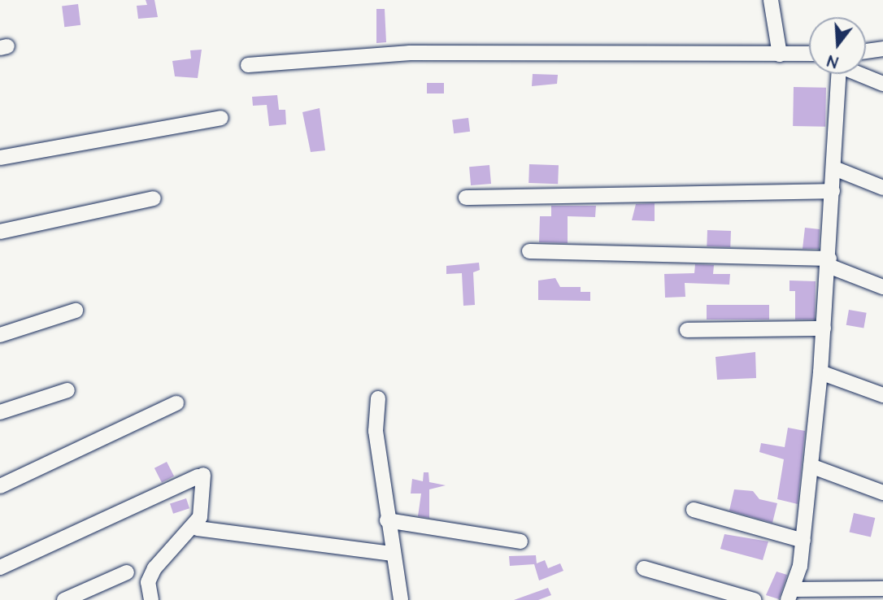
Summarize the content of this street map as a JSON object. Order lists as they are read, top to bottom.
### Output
{
  "north": "bottom"
}
